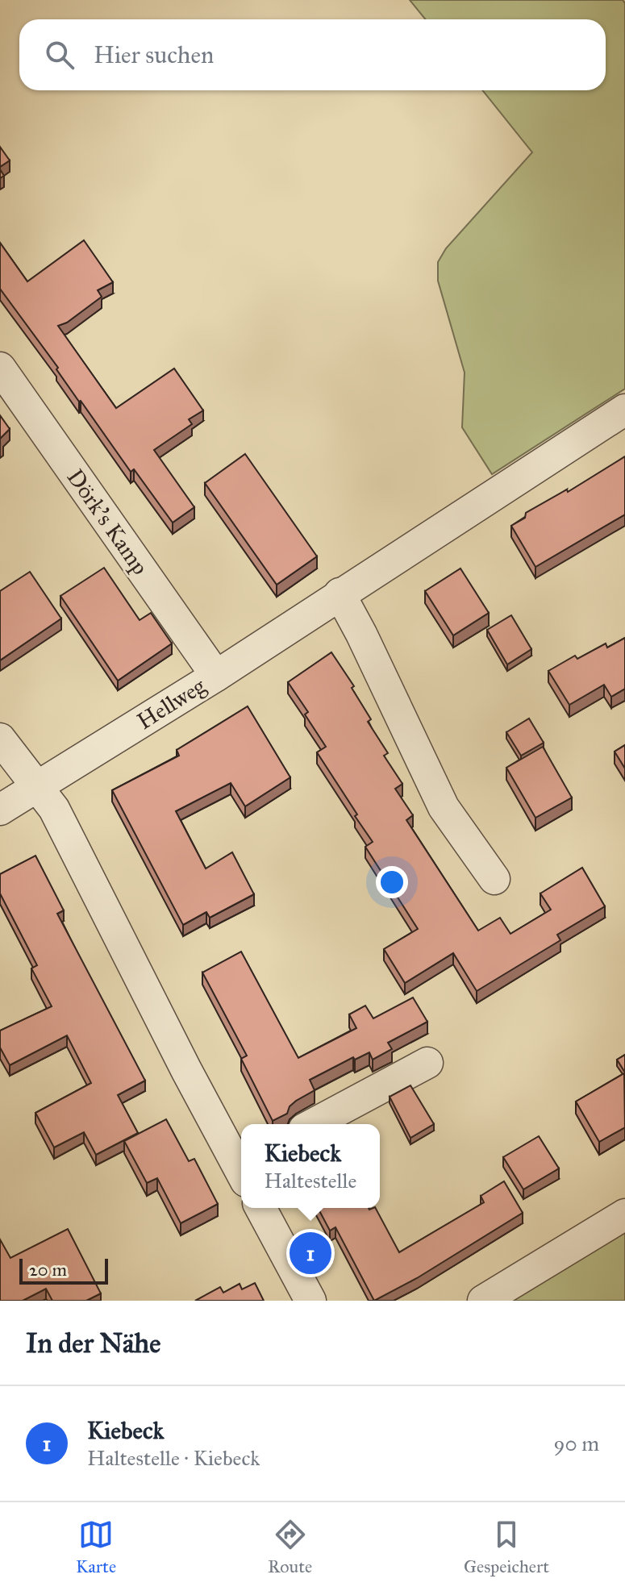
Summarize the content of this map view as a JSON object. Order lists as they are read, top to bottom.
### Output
{
  "streets": {
    "street": ["Dörk's Kamp", "Hellweg"]
  },
  "crossings": [
    ["Dörk's Kamp", "Hellweg"]
  ],
  "scale_bar": "20 m",
  "page": {
    "search": "Hier suchen",
    "popup": ["Kiebeck", "Haltestelle"],
    "pins": "1",
    "scale": "20 m",
    "heading": "In der Nähe",
    "list": [
      {
        "mark": "1",
        "name": "Kiebeck",
        "note": "Haltestelle · Kiebeck",
        "value": "90 m"
      }
    ],
    "nav": ["Karte", "Route", "Gespeichert"]
  }
}
